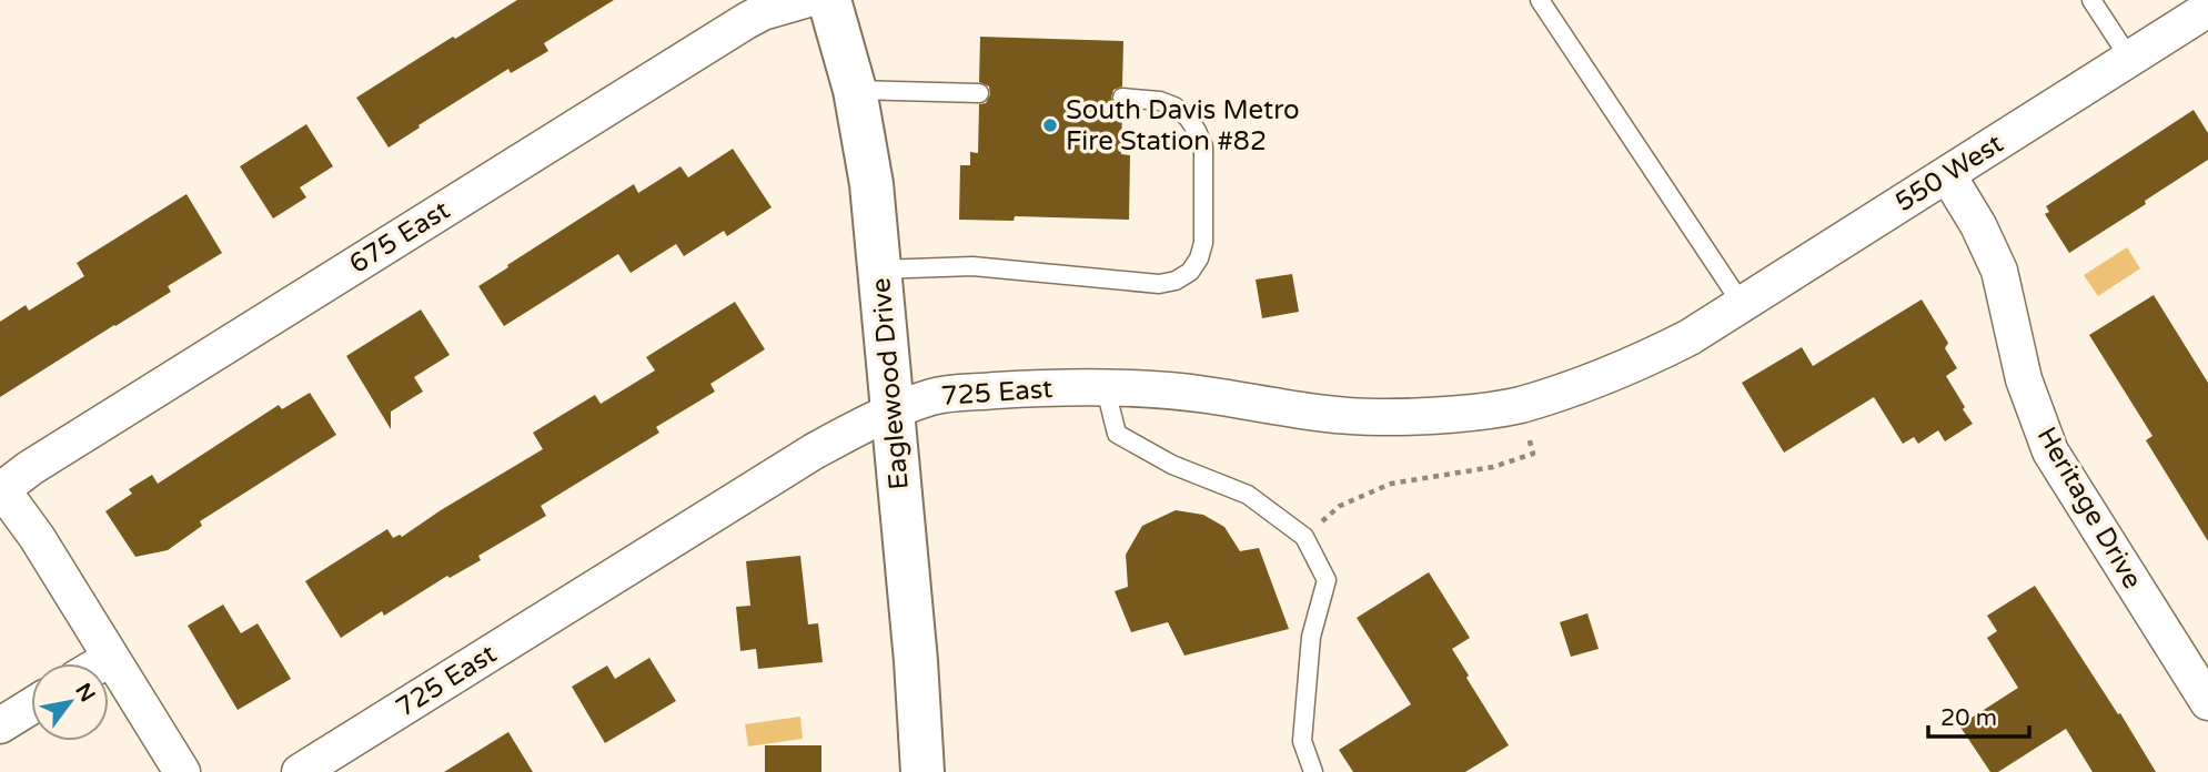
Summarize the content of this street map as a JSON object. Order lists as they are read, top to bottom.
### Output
{
  "streets": {
    "main road": ["Eaglewood Drive"],
    "street": [
      "550 West",
      "675 East",
      "725 East",
      "Heritage Drive"
    ]
  },
  "crossings": [
    ["550 West", "725 East"],
    ["550 West", "Heritage Drive"],
    ["Eaglewood Drive", "725 East"]
  ],
  "places": ["South Davis Metro Fire Station #82"],
  "scale_bar": "20 m",
  "north": "top right"
}
